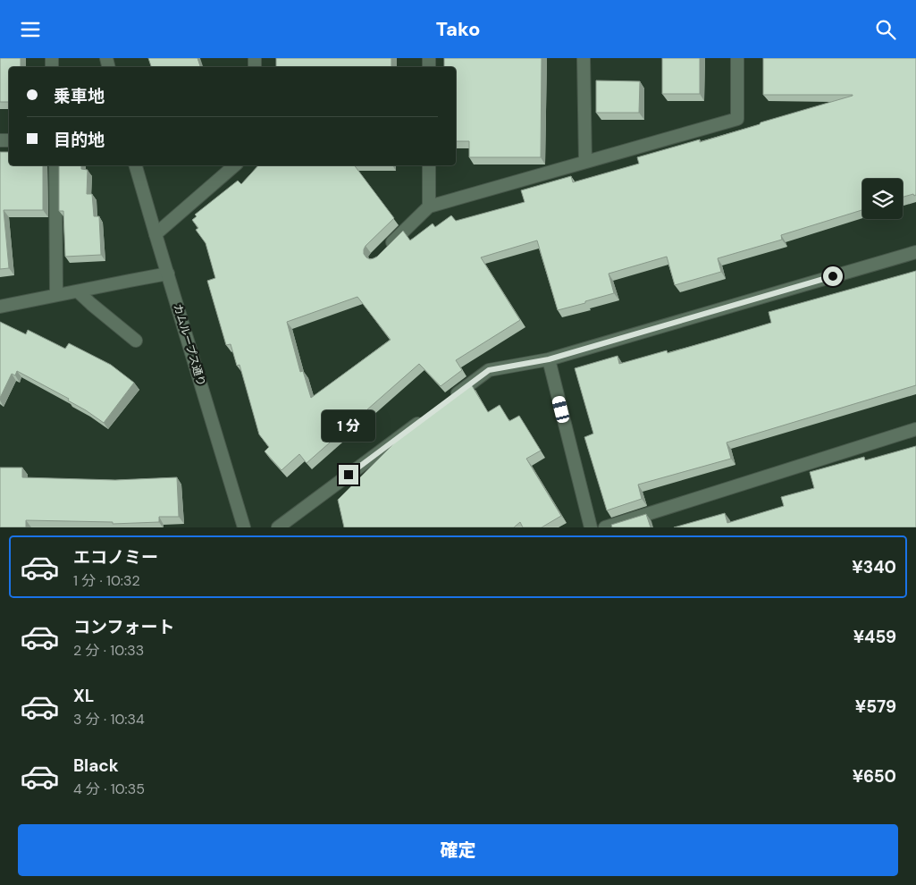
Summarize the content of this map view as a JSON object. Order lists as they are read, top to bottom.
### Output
{
  "streets": {
    "street": ["カムループス通り"]
  },
  "page": {
    "header": "Tako",
    "banner": ["乗車地", "目的地"],
    "bubble": "1 分",
    "list": [
      {
        "name": "エコノミー",
        "note": "1 分 · 10:32",
        "value": "¥340"
      },
      {
        "name": "コンフォート",
        "note": "2 分 · 10:33",
        "value": "¥459"
      },
      {
        "name": "XL",
        "note": "3 分 · 10:34",
        "value": "¥579"
      },
      {
        "name": "Black",
        "note": "4 分 · 10:35",
        "value": "¥650"
      }
    ],
    "buttons": "確定"
  }
}
